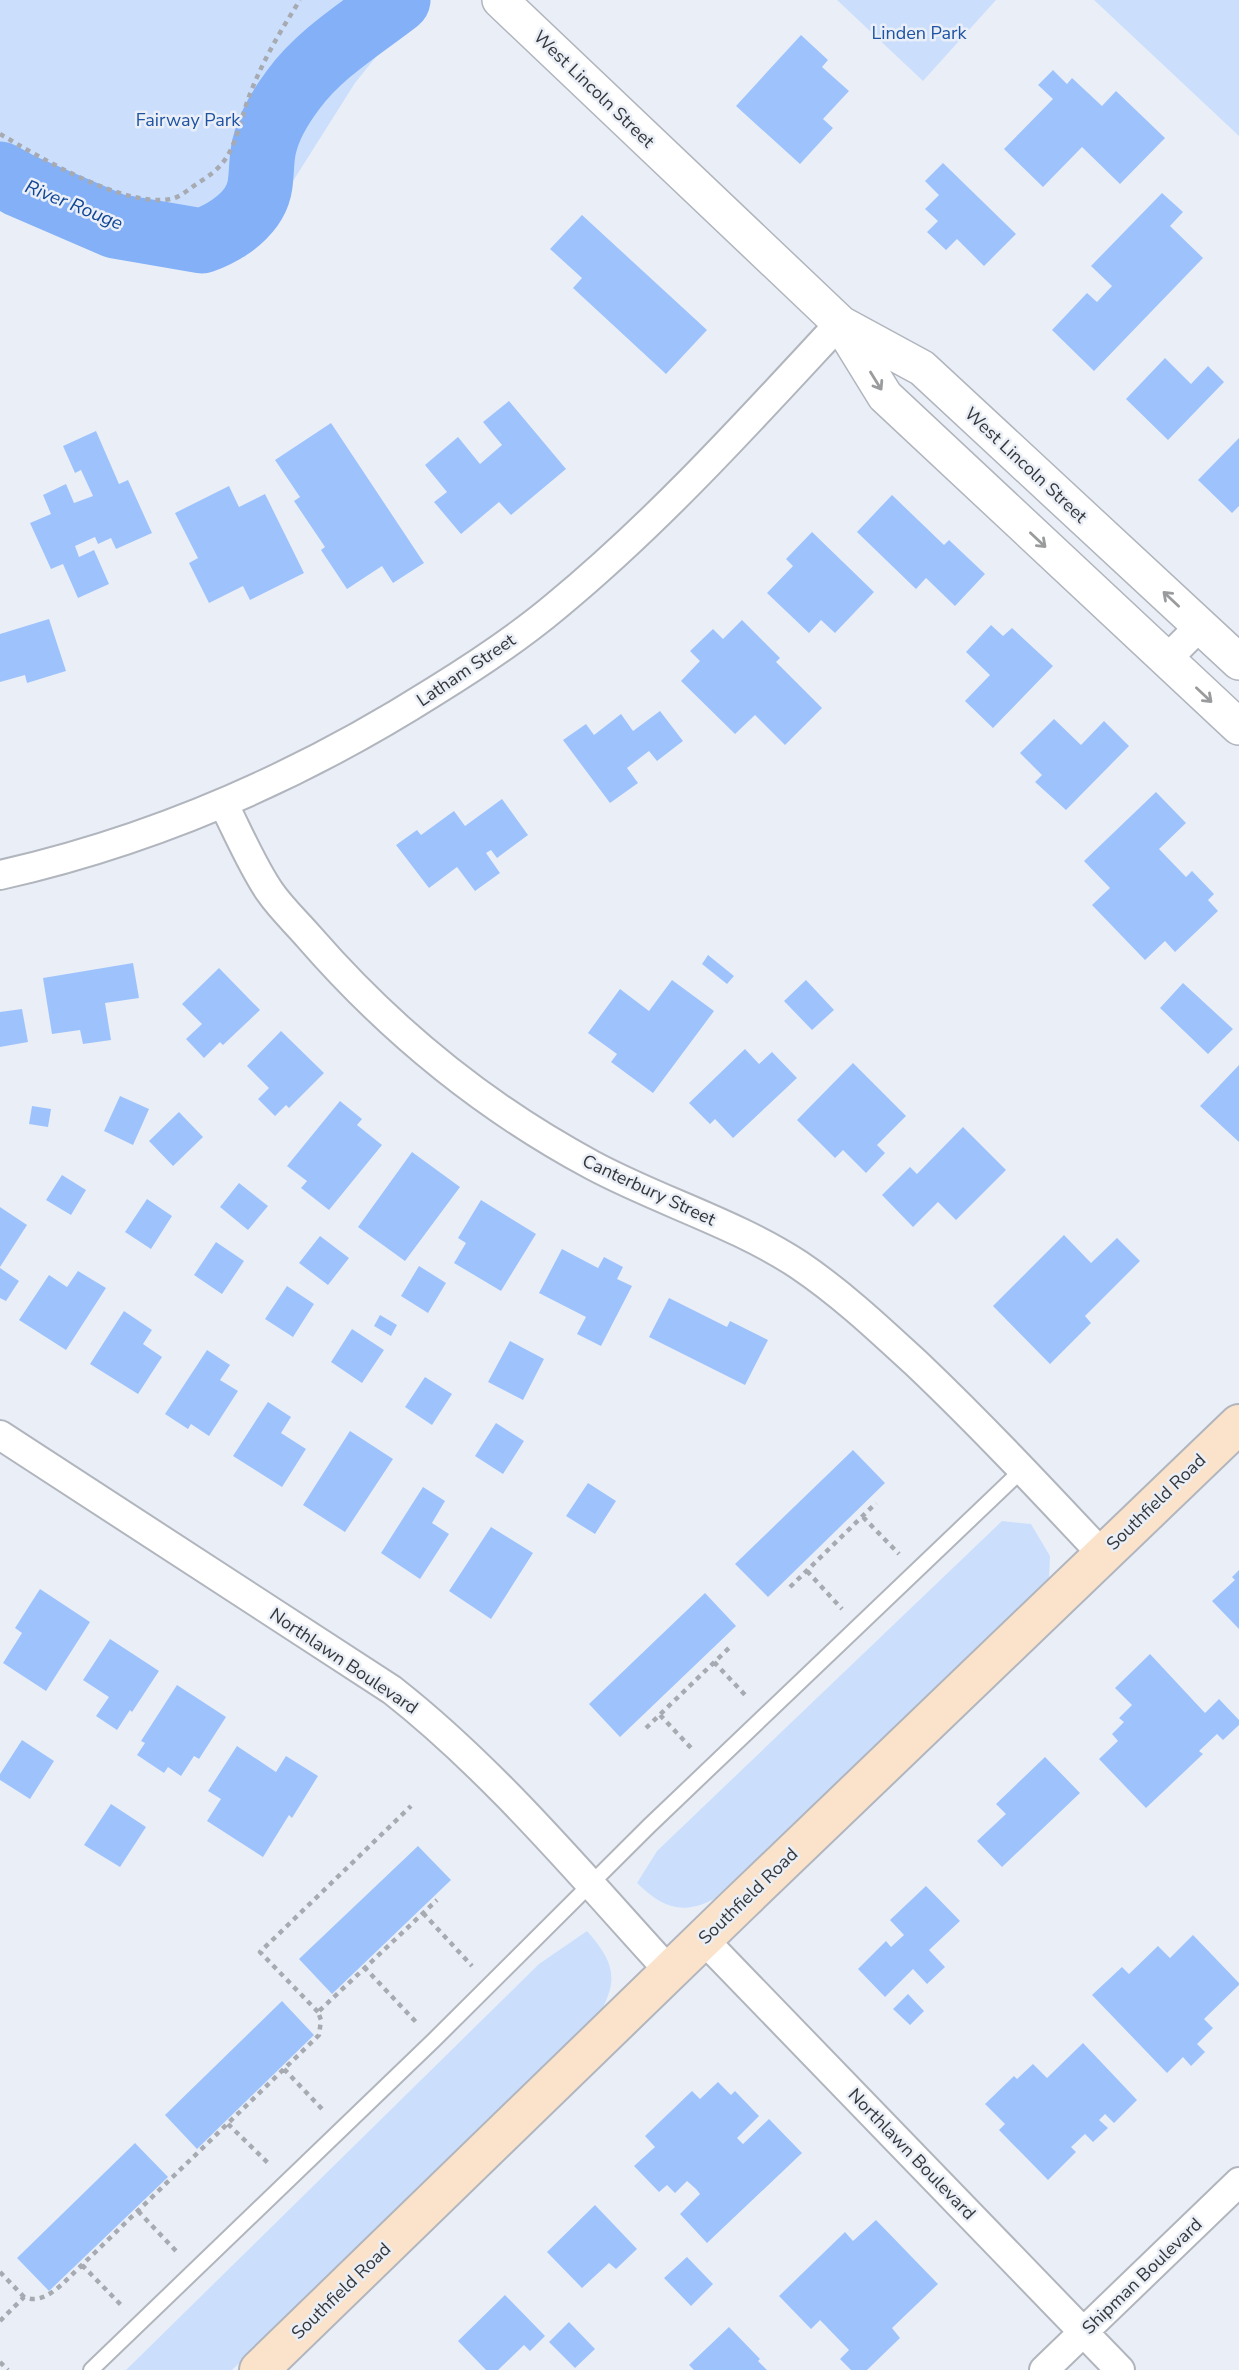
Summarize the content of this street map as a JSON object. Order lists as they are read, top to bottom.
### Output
{
  "streets": {
    "main road": ["Southfield Road"],
    "street": [
      "West Lincoln Street",
      "Latham Street",
      "Canterbury Street",
      "Northlawn Boulevard",
      "Shipman Boulevard"
    ]
  },
  "crossings": [
    ["West Lincoln Street", "Latham Street"],
    ["Latham Street", "Canterbury Street"],
    ["Canterbury Street", "Southfield Road"],
    ["Southfield Road", "Northlawn Boulevard"],
    ["Northlawn Boulevard", "Shipman Boulevard"]
  ],
  "water": ["River Rouge"],
  "parks": ["Linden Park", "Fairway Park"]
}
